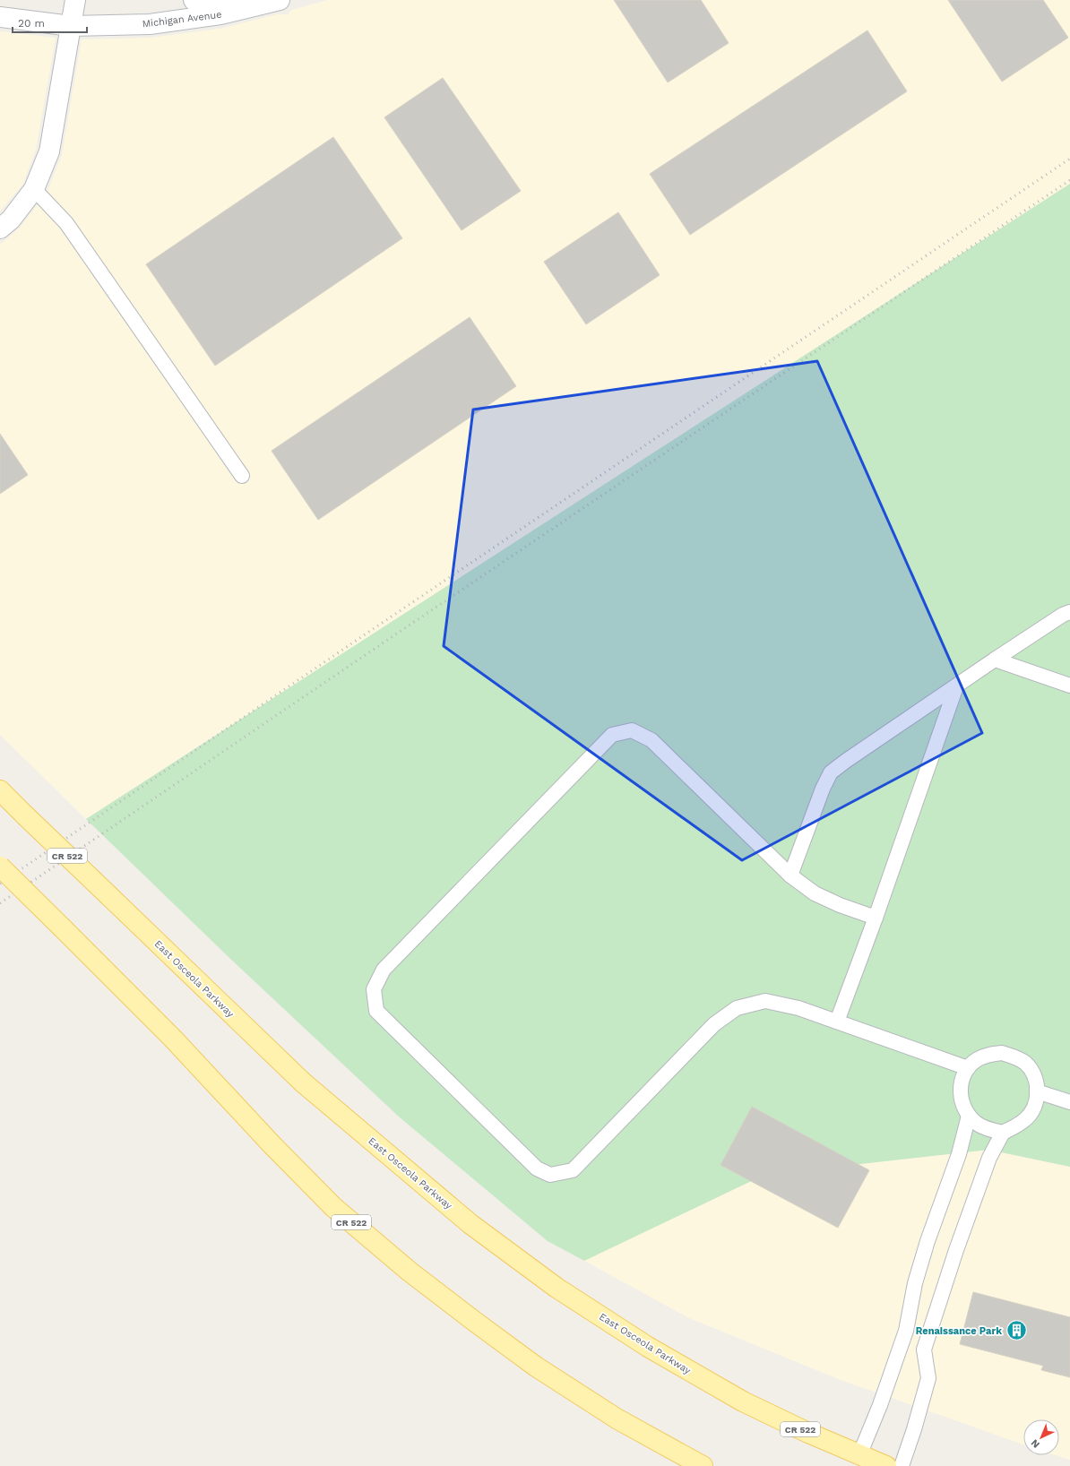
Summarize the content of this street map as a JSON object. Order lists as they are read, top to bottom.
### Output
{
  "streets": {
    "main road": ["Michigan Avenue", "CR 522", "East Osceola Parkway"]
  },
  "places": {
    "building": ["Renaissance Park"]
  },
  "scale_bar": "20 m",
  "north": "bottom left"
}
